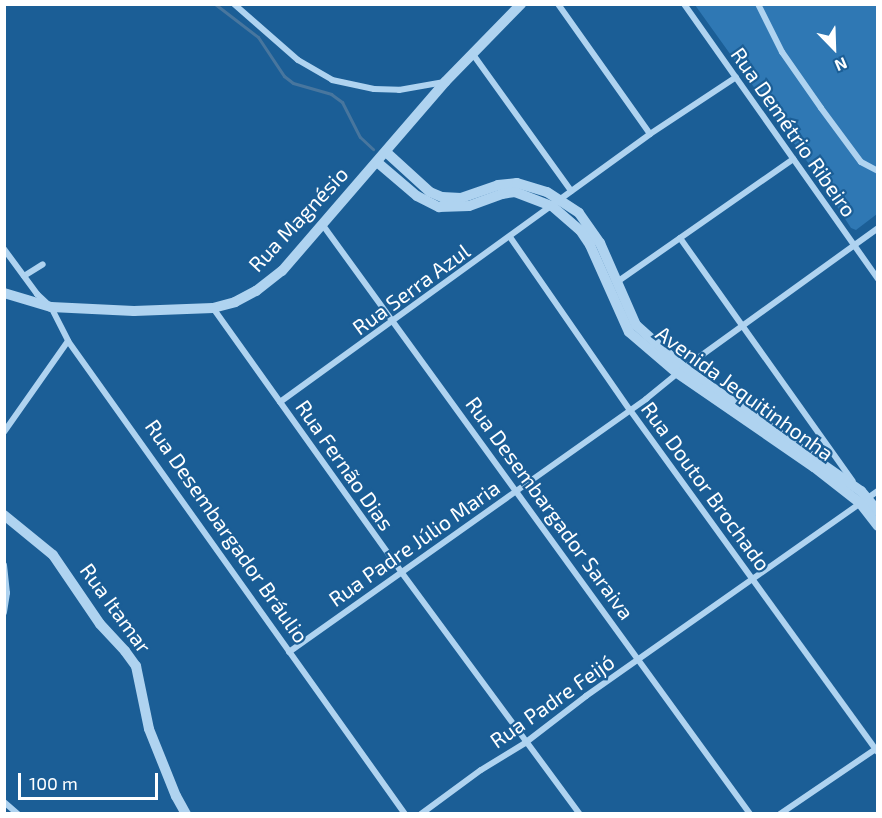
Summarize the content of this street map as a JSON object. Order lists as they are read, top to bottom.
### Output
{
  "streets": {
    "street": [
      "Rua Demétrio Ribeiro",
      "Rua Magnésio",
      "Rua Serra Azul",
      "Avenida Jequitinhonha",
      "Rua Fernão Dias",
      "Rua Doutor Brochado",
      "Rua Desembargador Saraiva",
      "Rua Desembargador Bráulio",
      "Rua Padre Júlio Maria",
      "Rua Itamar",
      "Rua Padre Feijó"
    ]
  },
  "crossings": [
    ["Rua Demétrio Ribeiro", "Rua Serra Azul"],
    ["Rua Demétrio Ribeiro", "Rua Padre Júlio Maria"],
    ["Rua Magnésio", "Avenida Jequitinhonha"],
    ["Rua Magnésio", "Rua Fernão Dias"],
    ["Rua Magnésio", "Rua Desembargador Saraiva"],
    ["Rua Magnésio", "Rua Desembargador Bráulio"],
    ["Rua Serra Azul", "Avenida Jequitinhonha"],
    ["Rua Serra Azul", "Rua Fernão Dias"],
    ["Rua Serra Azul", "Rua Doutor Brochado"],
    ["Rua Serra Azul", "Rua Desembargador Saraiva"],
    ["Avenida Jequitinhonha", "Rua Padre Júlio Maria"],
    ["Avenida Jequitinhonha", "Rua Padre Feijó"],
    ["Rua Fernão Dias", "Rua Padre Júlio Maria"],
    ["Rua Fernão Dias", "Rua Padre Feijó"],
    ["Rua Doutor Brochado", "Rua Padre Júlio Maria"],
    ["Rua Doutor Brochado", "Rua Padre Feijó"],
    ["Rua Desembargador Saraiva", "Rua Padre Júlio Maria"],
    ["Rua Desembargador Saraiva", "Rua Padre Feijó"],
    ["Rua Desembargador Bráulio", "Rua Padre Júlio Maria"]
  ],
  "scale_bar": "100 m",
  "north": "bottom right"
}
